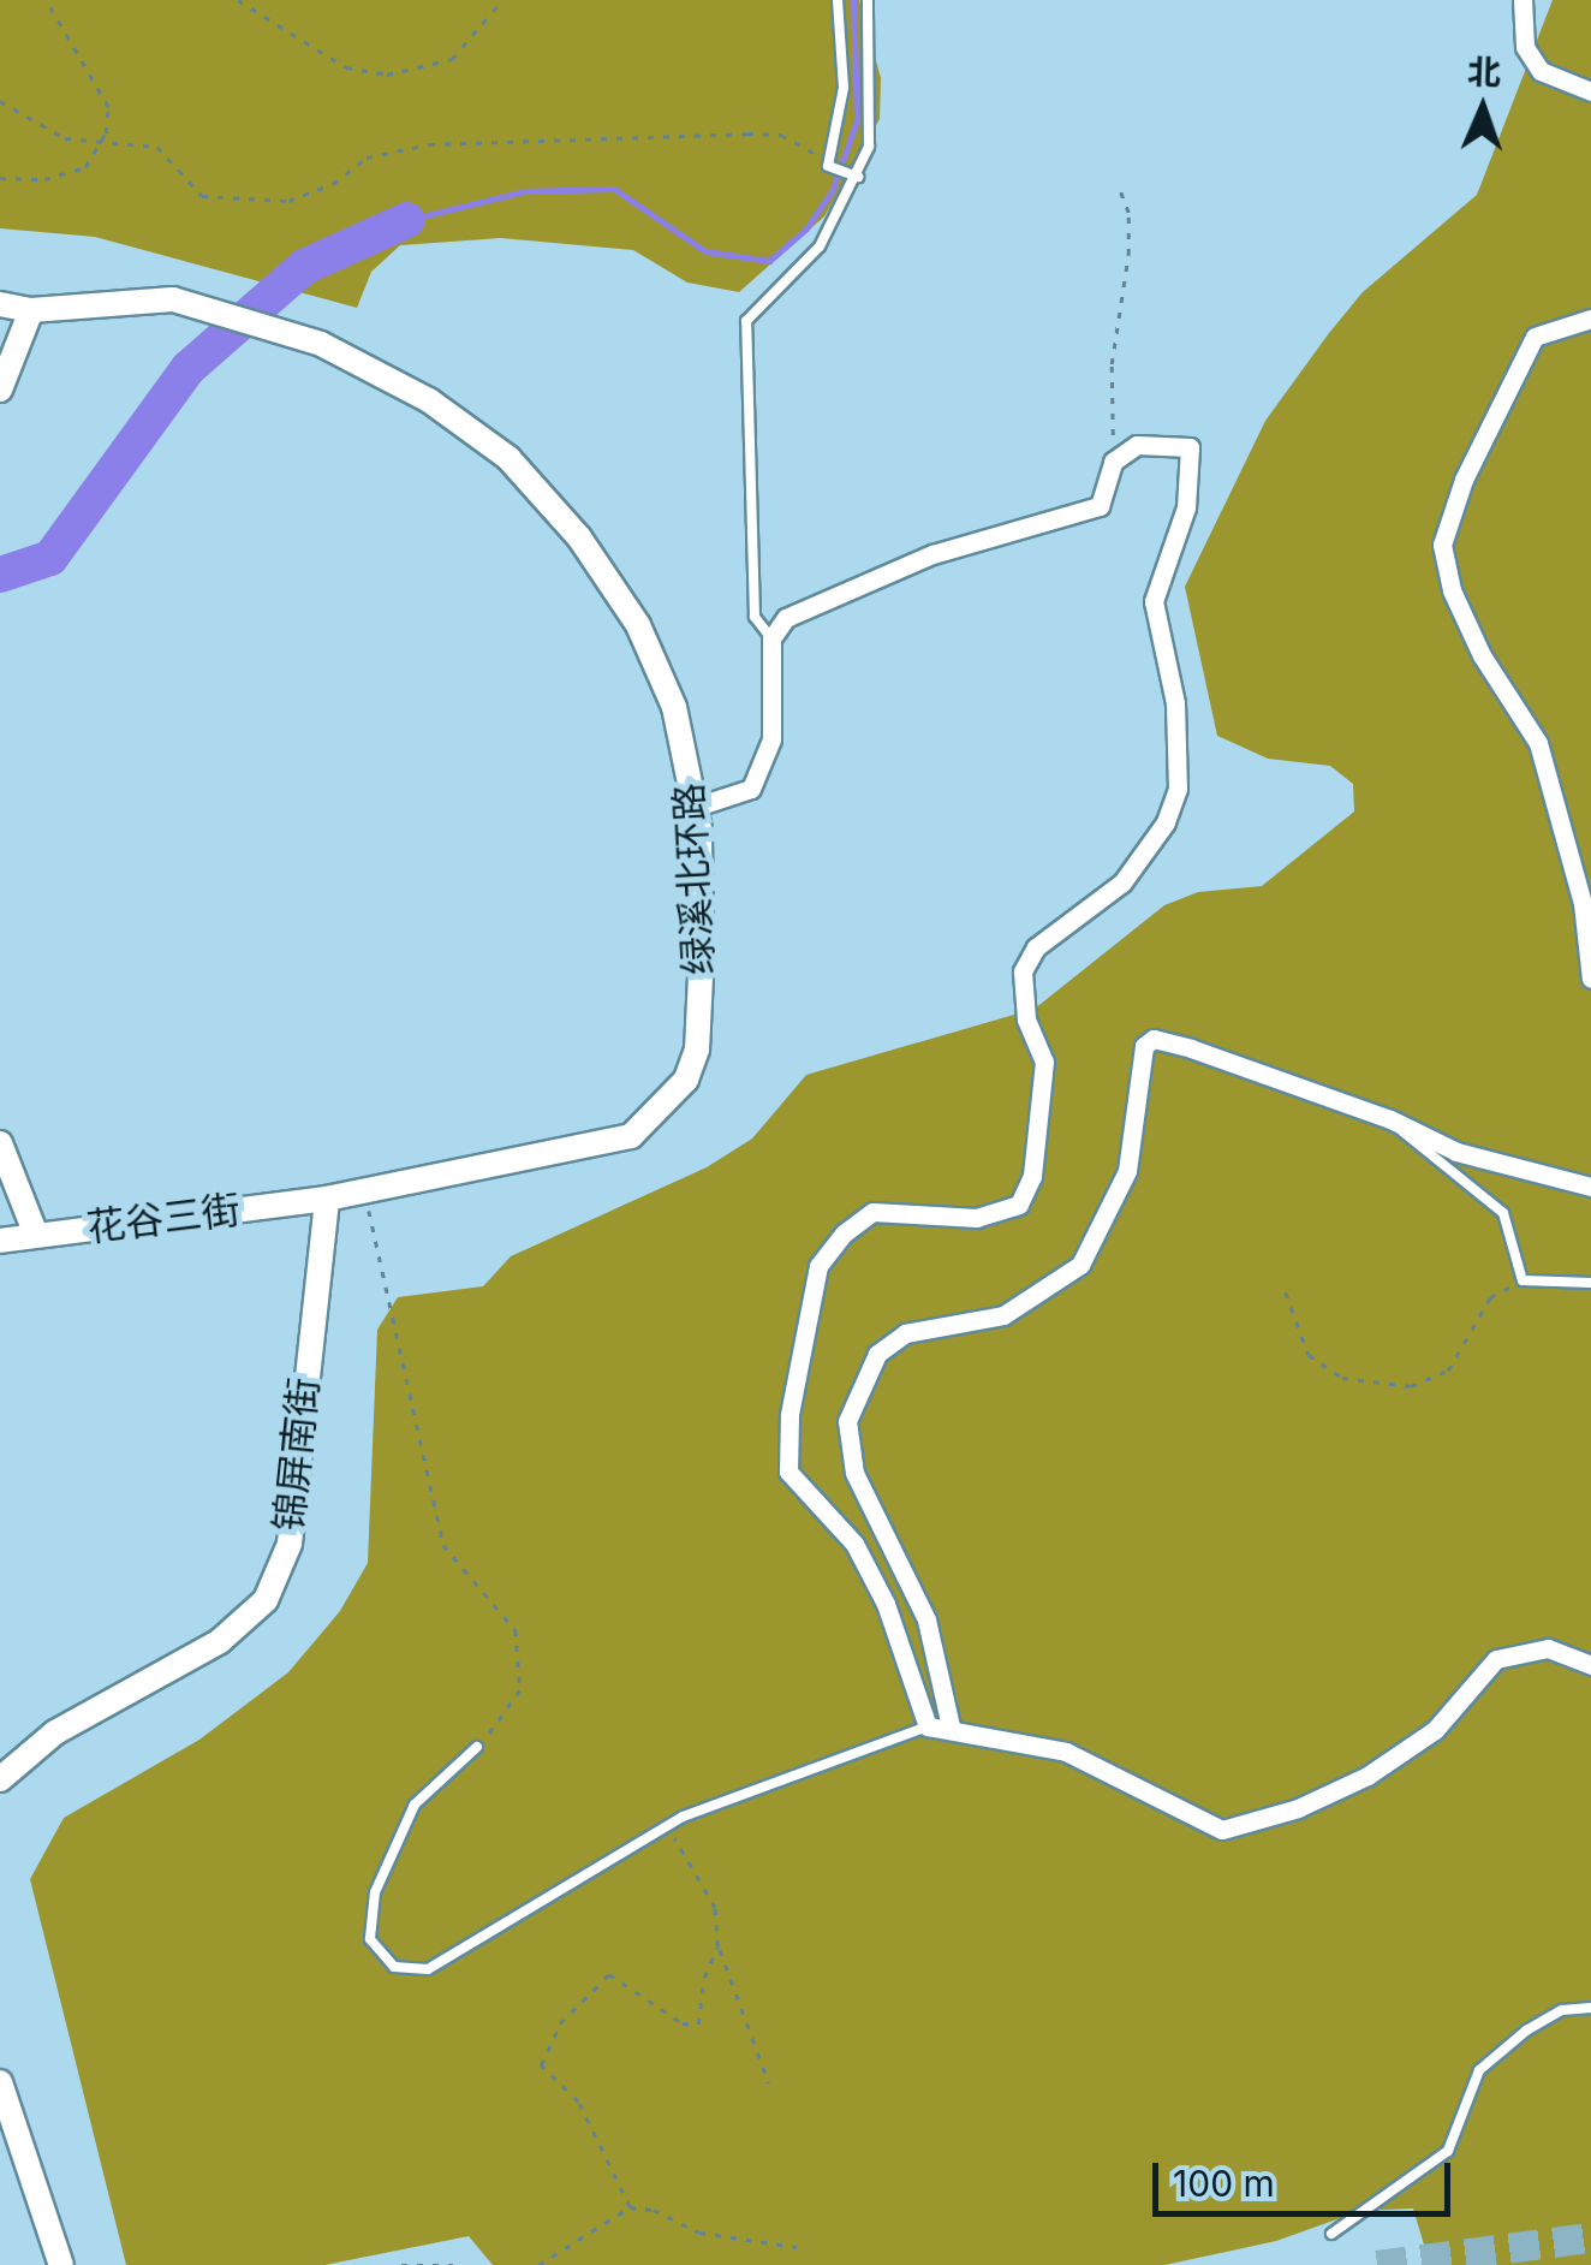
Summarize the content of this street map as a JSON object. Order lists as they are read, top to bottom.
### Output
{
  "streets": {
    "street": ["绿溪北环路", "花谷三街", "锦屏南街"]
  },
  "crossings": [
    ["绿溪北环路", "花谷三街"],
    ["绿溪北环路", "锦屏南街"],
    ["花谷三街", "锦屏南街"]
  ],
  "scale_bar": "100 m",
  "north": "top"
}
